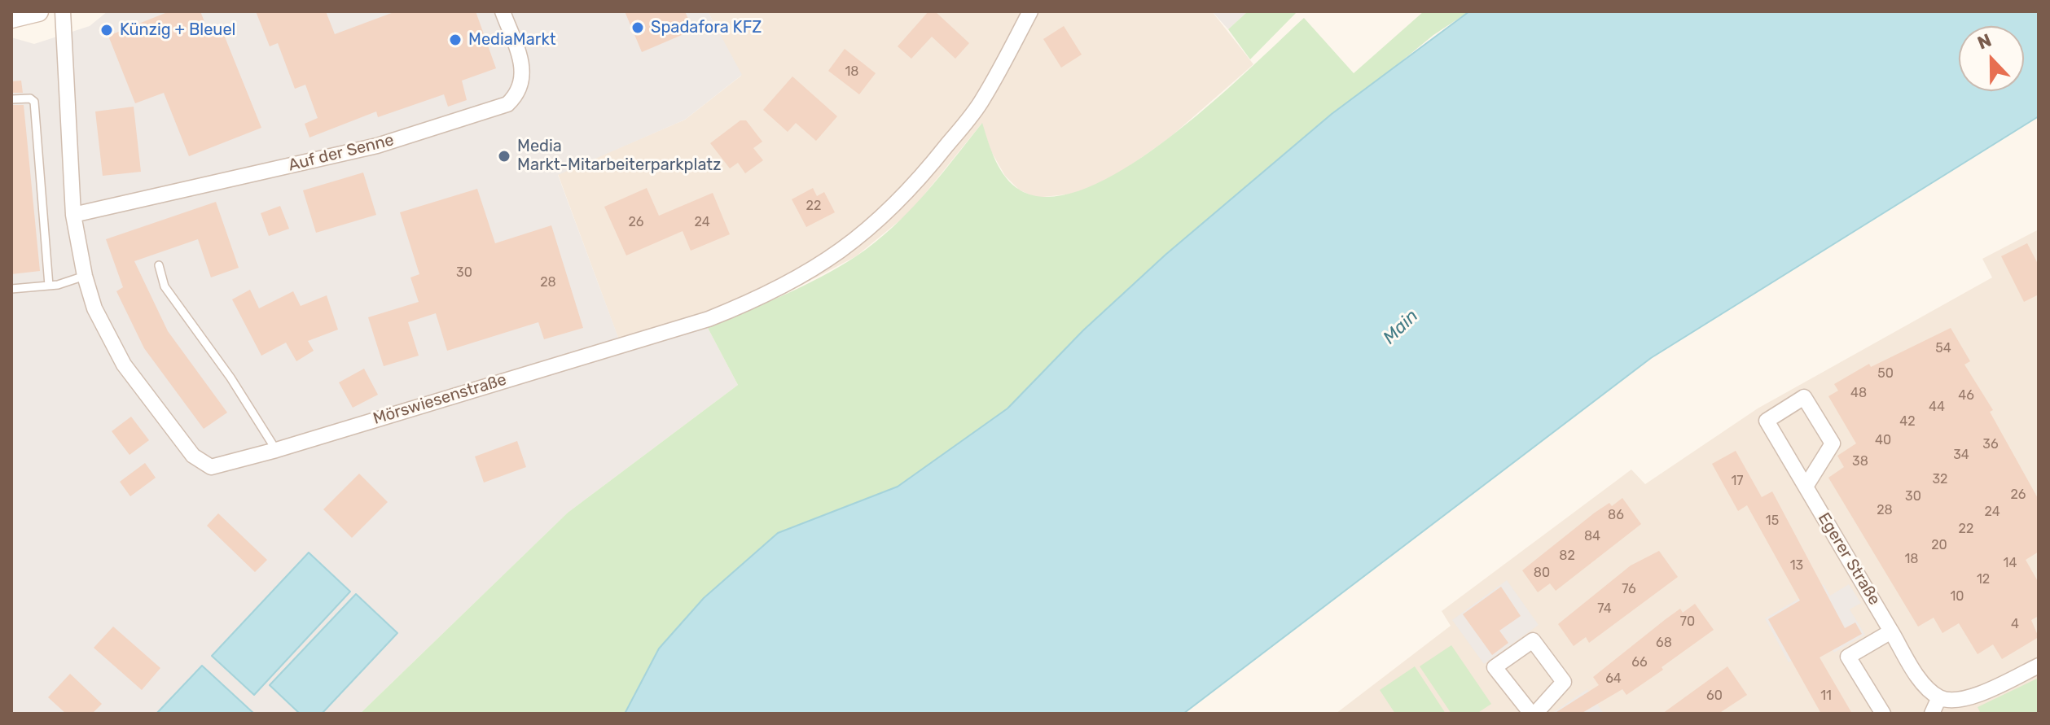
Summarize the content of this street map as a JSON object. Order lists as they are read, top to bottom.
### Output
{
  "streets": {
    "street": ["Auf der Senne", "Mörswiesenstraße", "Egerer Straße"]
  },
  "crossings": [
    ["Auf der Senne", "Mörswiesenstraße"]
  ],
  "water": ["Main"],
  "places": [
    "Spadafora KFZ",
    "Künzig + Bleuel",
    "MediaMarkt",
    "Media Markt-Mitarbeiterparkplatz"
  ],
  "house_numbers": [
    "18",
    "22",
    "26",
    "24",
    "30",
    "28",
    "54",
    "50",
    "48",
    "46",
    "44",
    "42",
    "40",
    "36",
    "34",
    "38",
    "32",
    "17",
    "26",
    "30",
    "28",
    "24",
    "86",
    "15",
    "22",
    "84",
    "20",
    "82",
    "18",
    "14",
    "13",
    "80",
    "12",
    "76",
    "10",
    "74",
    "70",
    "4",
    "68",
    "66",
    "64",
    "60",
    "11"
  ],
  "north": "top"
}
